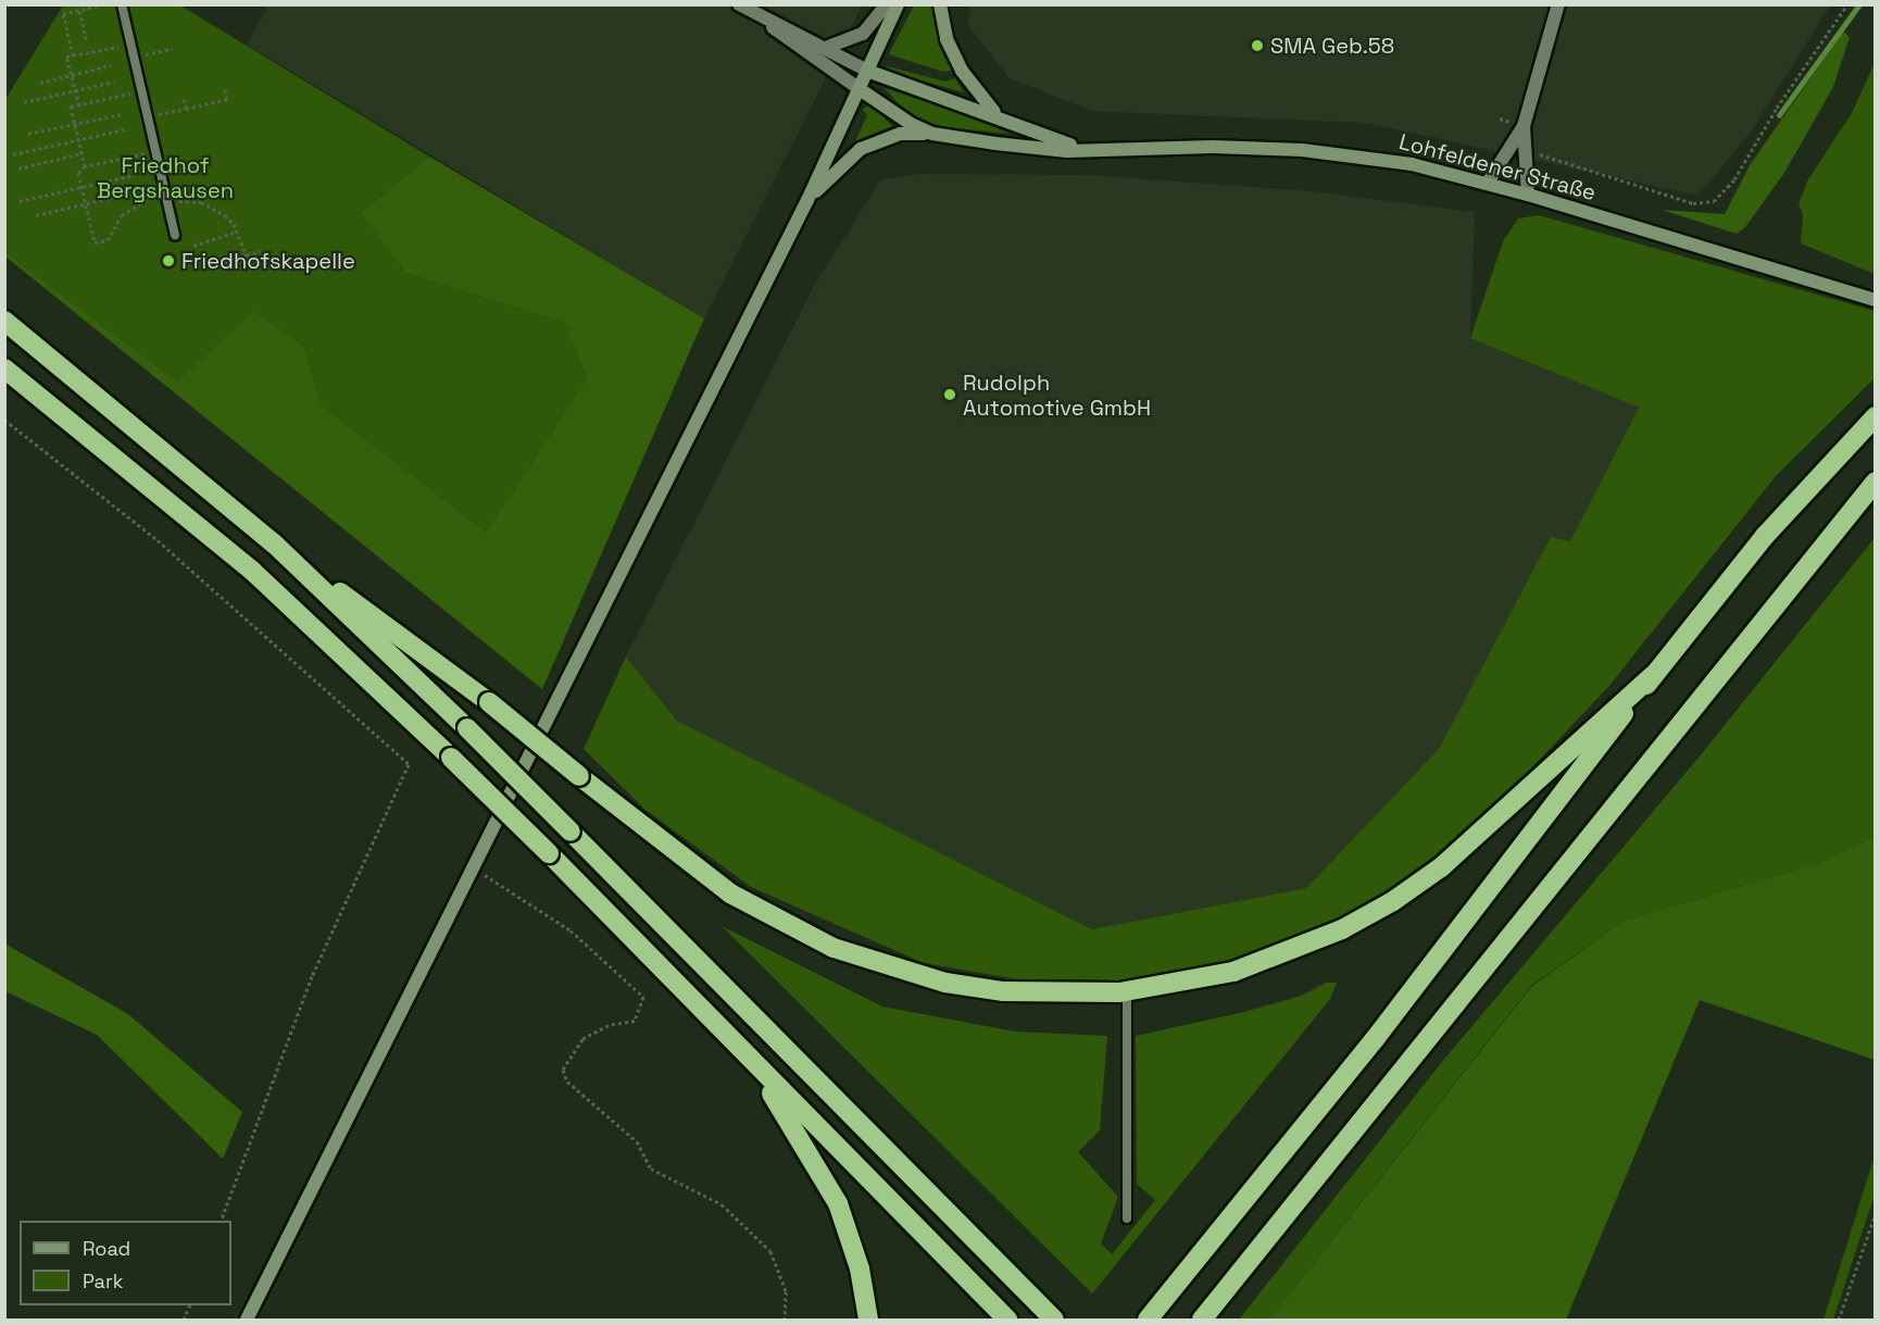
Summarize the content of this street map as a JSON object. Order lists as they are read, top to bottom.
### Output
{
  "streets": {
    "main road": ["Lohfeldener Straße"]
  },
  "parks": ["Friedhof Bergshausen"],
  "places": ["SMA Geb.58", "Friedhofskapelle", "Rudolph Automotive GmbH"],
  "legend": ["Road", "Park"]
}
